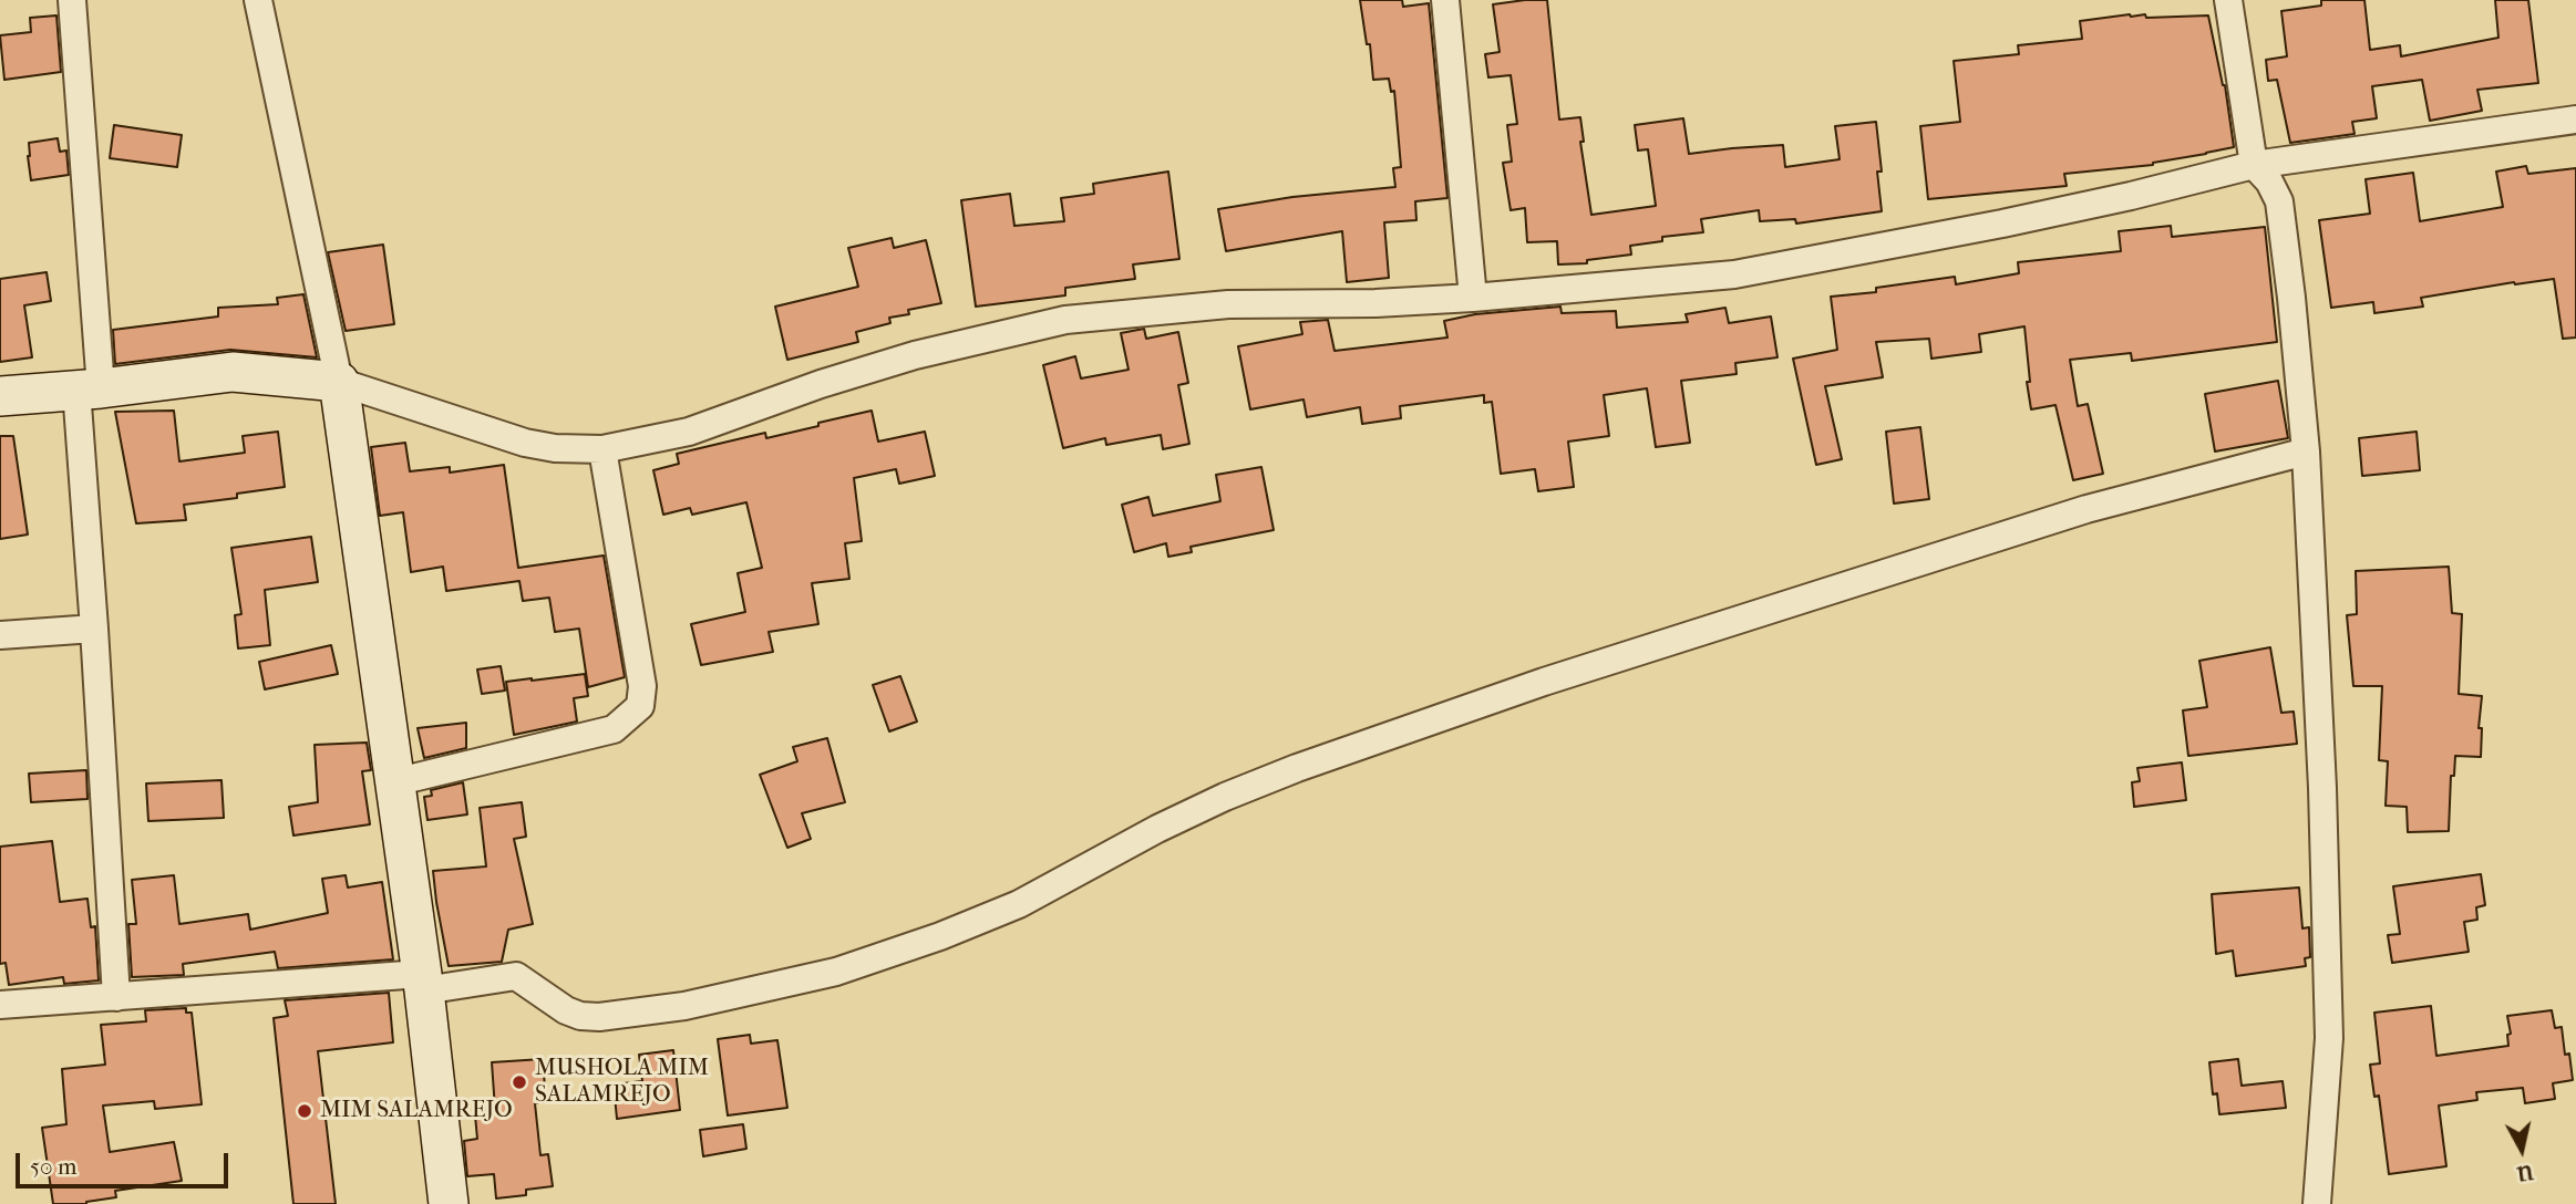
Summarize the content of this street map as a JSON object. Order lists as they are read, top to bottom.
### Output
{
  "places": ["MUSHOLA MIM SALAMREJO", "MIM SALAMREJO"],
  "scale_bar": "50 m",
  "north": "bottom"
}
